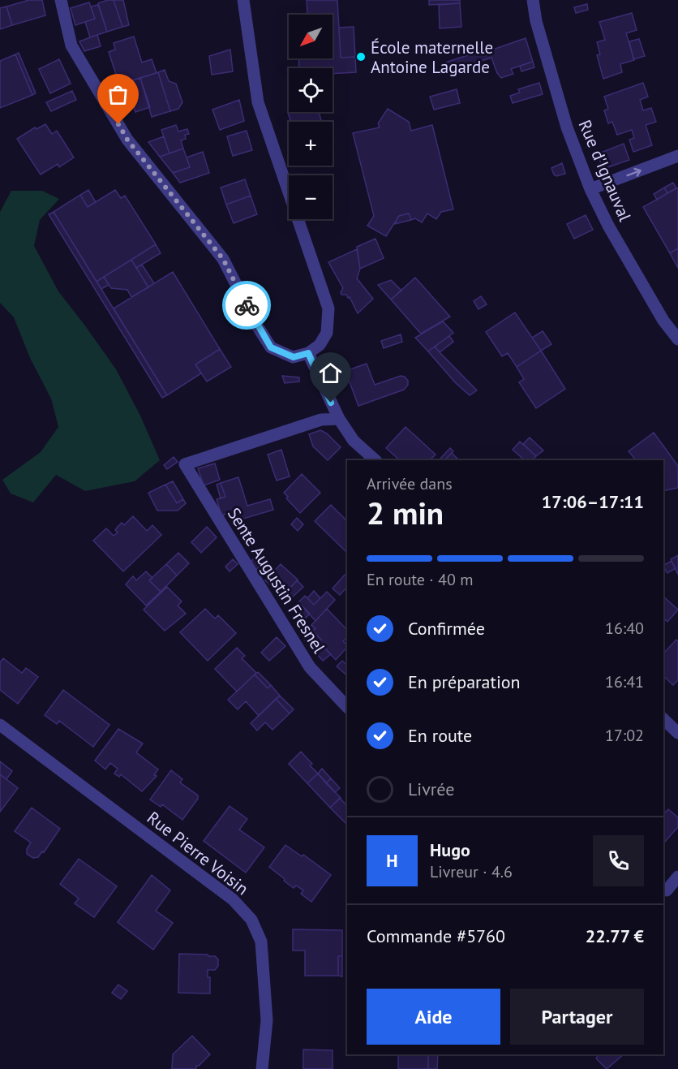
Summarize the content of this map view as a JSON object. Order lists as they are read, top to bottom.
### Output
{
  "streets": {
    "street": ["Rue d'Ignauval", "Sente Augustin Fresnel", "Rue Pierre Voisin"]
  },
  "places": ["École maternelle Antoine Lagarde"],
  "north": "bottom left",
  "page": {
    "map_buttons": ["+", "−"],
    "heading": ["2 min", "Arrivée dans", "17:06–17:11"],
    "panel": [
      "Hugo",
      "Livreur · 4.6",
      "Commande #5760",
      "22.77 €"
    ],
    "bar": "En route · 40 m",
    "list": [
      ["Confirmée", "16:40"],
      ["En préparation", "16:41"],
      ["En route", "17:02"],
      "Livrée"
    ],
    "round": "H",
    "buttons": ["Aide", "Partager"]
  }
}
